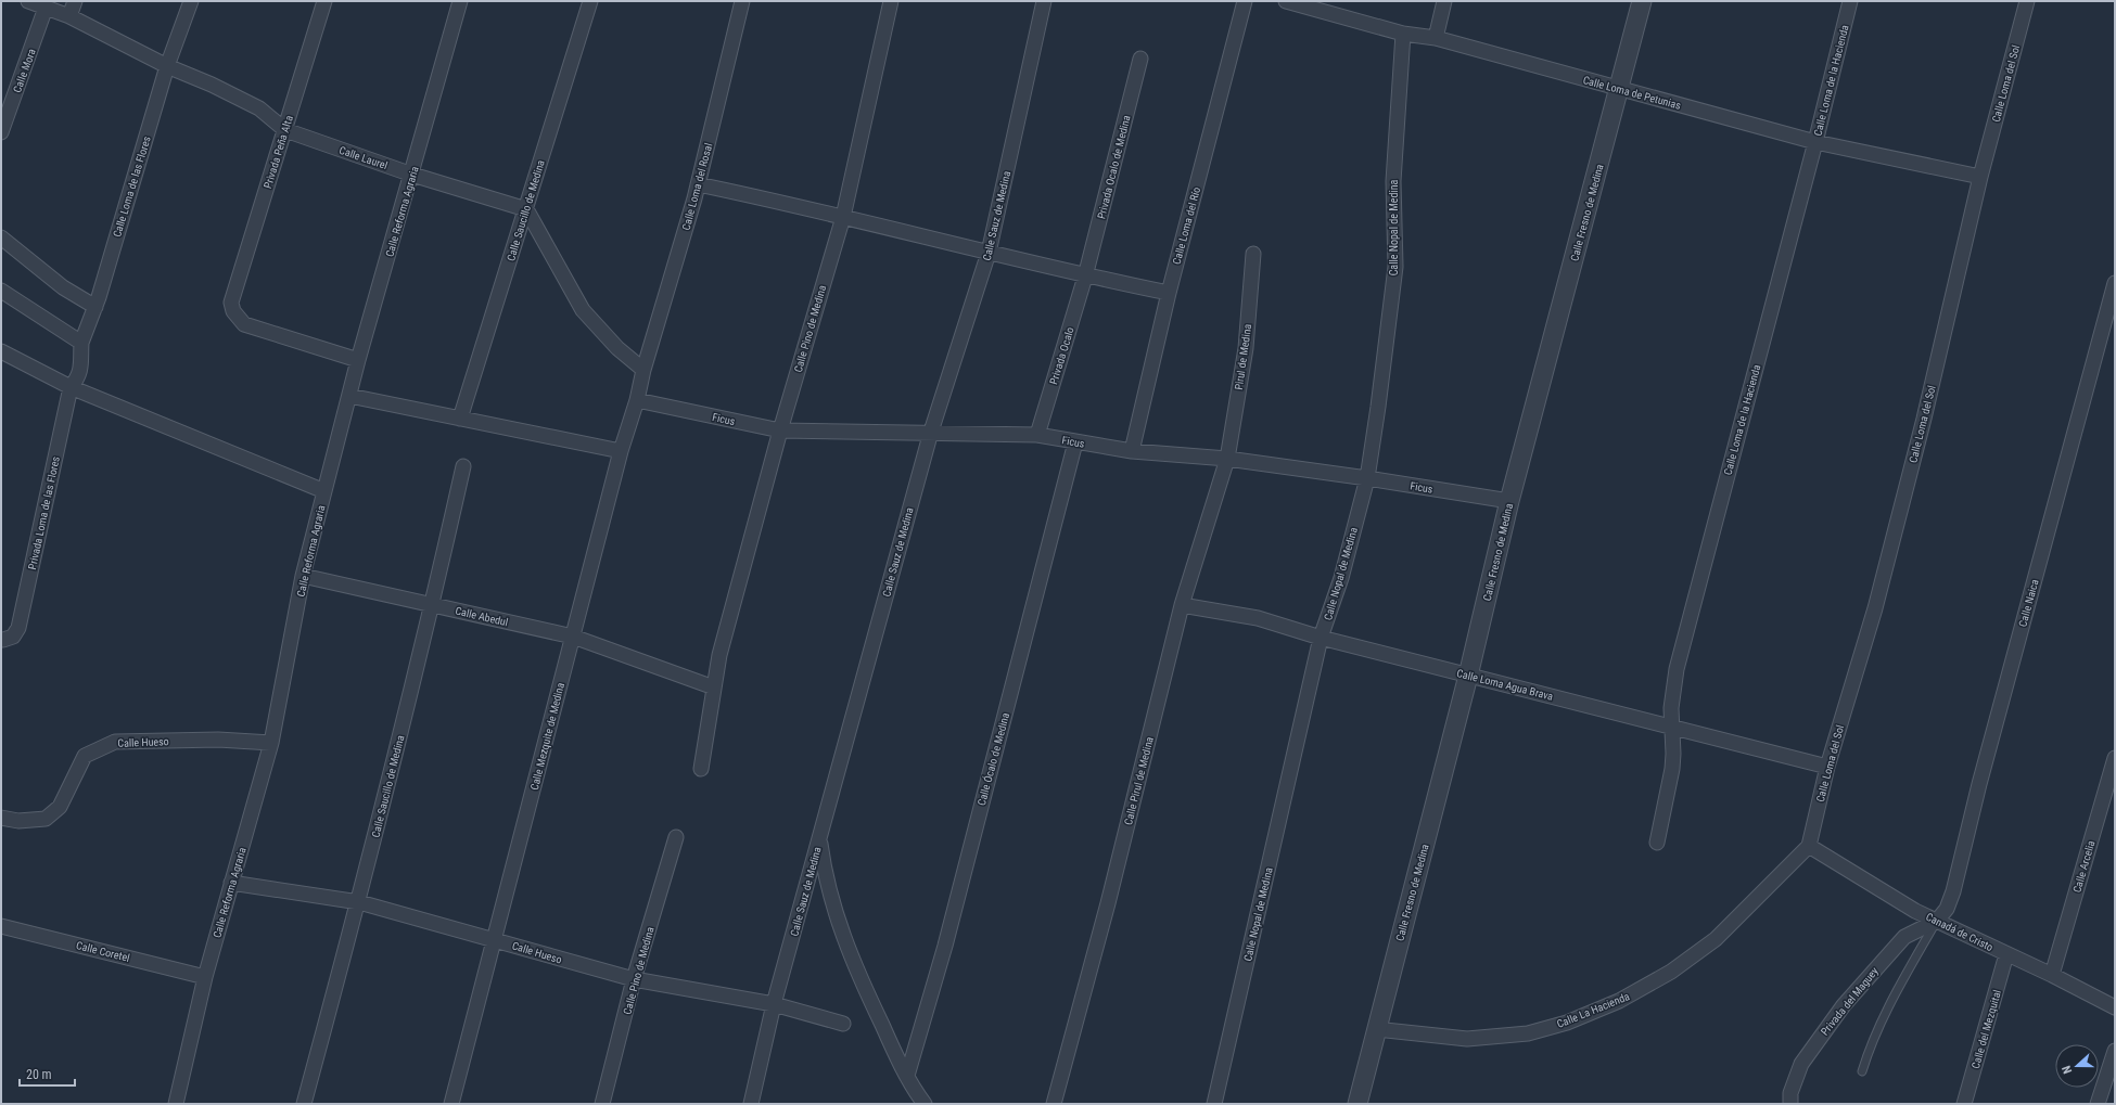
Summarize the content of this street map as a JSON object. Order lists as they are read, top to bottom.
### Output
{
  "streets": {
    "street": [
      "Calle Mora",
      "Calle Loma de la Hacienda",
      "Calle Loma del Sol",
      "Calle Loma de Petunias",
      "Privada Peña Alta",
      "Calle Laurel",
      "Privada Ocalo de Medina",
      "Calle Loma de las Flores",
      "Calle Loma del Rosal",
      "Calle Saucillo de Medina",
      "Calle Reforma Agraria",
      "Calle Fresno de Medina",
      "Calle Sauz de Medina",
      "Calle Loma del Río",
      "Calle Nopal de Medina",
      "Calle Pino de Medina",
      "Privada Ocalo",
      "Pirul de Medina",
      "Ficus",
      "Privada Loma de las Flores",
      "Calle Naica",
      "Calle Abedul",
      "Calle Loma Agua Brava",
      "Calle Mezquite de Medina",
      "Calle Hueso",
      "Calle Ócalo de Medina",
      "Calle Pirul de Medina",
      "Calle Arcelia",
      "Canadá de Cristo",
      "Calle Coretel",
      "Privada del Maguey",
      "Calle La Hacienda",
      "Calle del Mezquital"
    ]
  },
  "crossings": [
    ["Calle Mora", "Calle Laurel"],
    ["Calle Loma de la Hacienda", "Calle Loma de Petunias"],
    ["Calle Loma de la Hacienda", "Calle Loma Agua Brava"],
    ["Calle Loma del Sol", "Calle Loma de Petunias"],
    ["Calle Loma del Sol", "Calle Loma Agua Brava"],
    ["Calle Loma del Sol", "Canadá de Cristo"],
    ["Calle Loma del Sol", "Calle La Hacienda"],
    ["Calle Loma de Petunias", "Calle Fresno de Medina"],
    ["Calle Loma de Petunias", "Calle Nopal de Medina"],
    ["Privada Peña Alta", "Calle Laurel"],
    ["Privada Peña Alta", "Calle Reforma Agraria"],
    ["Calle Laurel", "Calle Loma de las Flores"],
    ["Calle Laurel", "Calle Saucillo de Medina"],
    ["Calle Laurel", "Calle Reforma Agraria"],
    ["Privada Ocalo de Medina", "Privada Ocalo"],
    ["Calle Loma de las Flores", "Privada Loma de las Flores"],
    ["Calle Loma del Rosal", "Calle Mezquite de Medina"],
    ["Calle Saucillo de Medina", "Calle Abedul"],
    ["Calle Saucillo de Medina", "Calle Hueso"],
    ["Calle Reforma Agraria", "Calle Abedul"],
    ["Calle Reforma Agraria", "Calle Hueso"],
    ["Calle Reforma Agraria", "Calle Coretel"],
    ["Calle Fresno de Medina", "Ficus"],
    ["Calle Fresno de Medina", "Calle Loma Agua Brava"],
    ["Calle Fresno de Medina", "Calle La Hacienda"],
    ["Calle Sauz de Medina", "Ficus"],
    ["Calle Sauz de Medina", "Calle Hueso"],
    ["Calle Loma del Río", "Ficus"],
    ["Calle Nopal de Medina", "Ficus"],
    ["Calle Nopal de Medina", "Calle Loma Agua Brava"],
    ["Calle Pino de Medina", "Ficus"],
    ["Calle Pino de Medina", "Calle Abedul"],
    ["Calle Pino de Medina", "Calle Hueso"],
    ["Privada Ocalo", "Ficus"],
    ["Pirul de Medina", "Ficus"],
    ["Pirul de Medina", "Calle Pirul de Medina"],
    ["Ficus", "Calle Mezquite de Medina"],
    ["Ficus", "Calle Ócalo de Medina"],
    ["Ficus", "Calle Pirul de Medina"],
    ["Calle Naica", "Canadá de Cristo"],
    ["Calle Naica", "Privada del Maguey"],
    ["Calle Abedul", "Calle Mezquite de Medina"],
    ["Calle Loma Agua Brava", "Calle Pirul de Medina"],
    ["Calle Mezquite de Medina", "Calle Hueso"],
    ["Calle Arcelia", "Canadá de Cristo"],
    ["Canadá de Cristo", "Privada del Maguey"],
    ["Canadá de Cristo", "Calle La Hacienda"],
    ["Canadá de Cristo", "Calle del Mezquital"]
  ],
  "scale_bar": "20 m",
  "north": "left"
}
